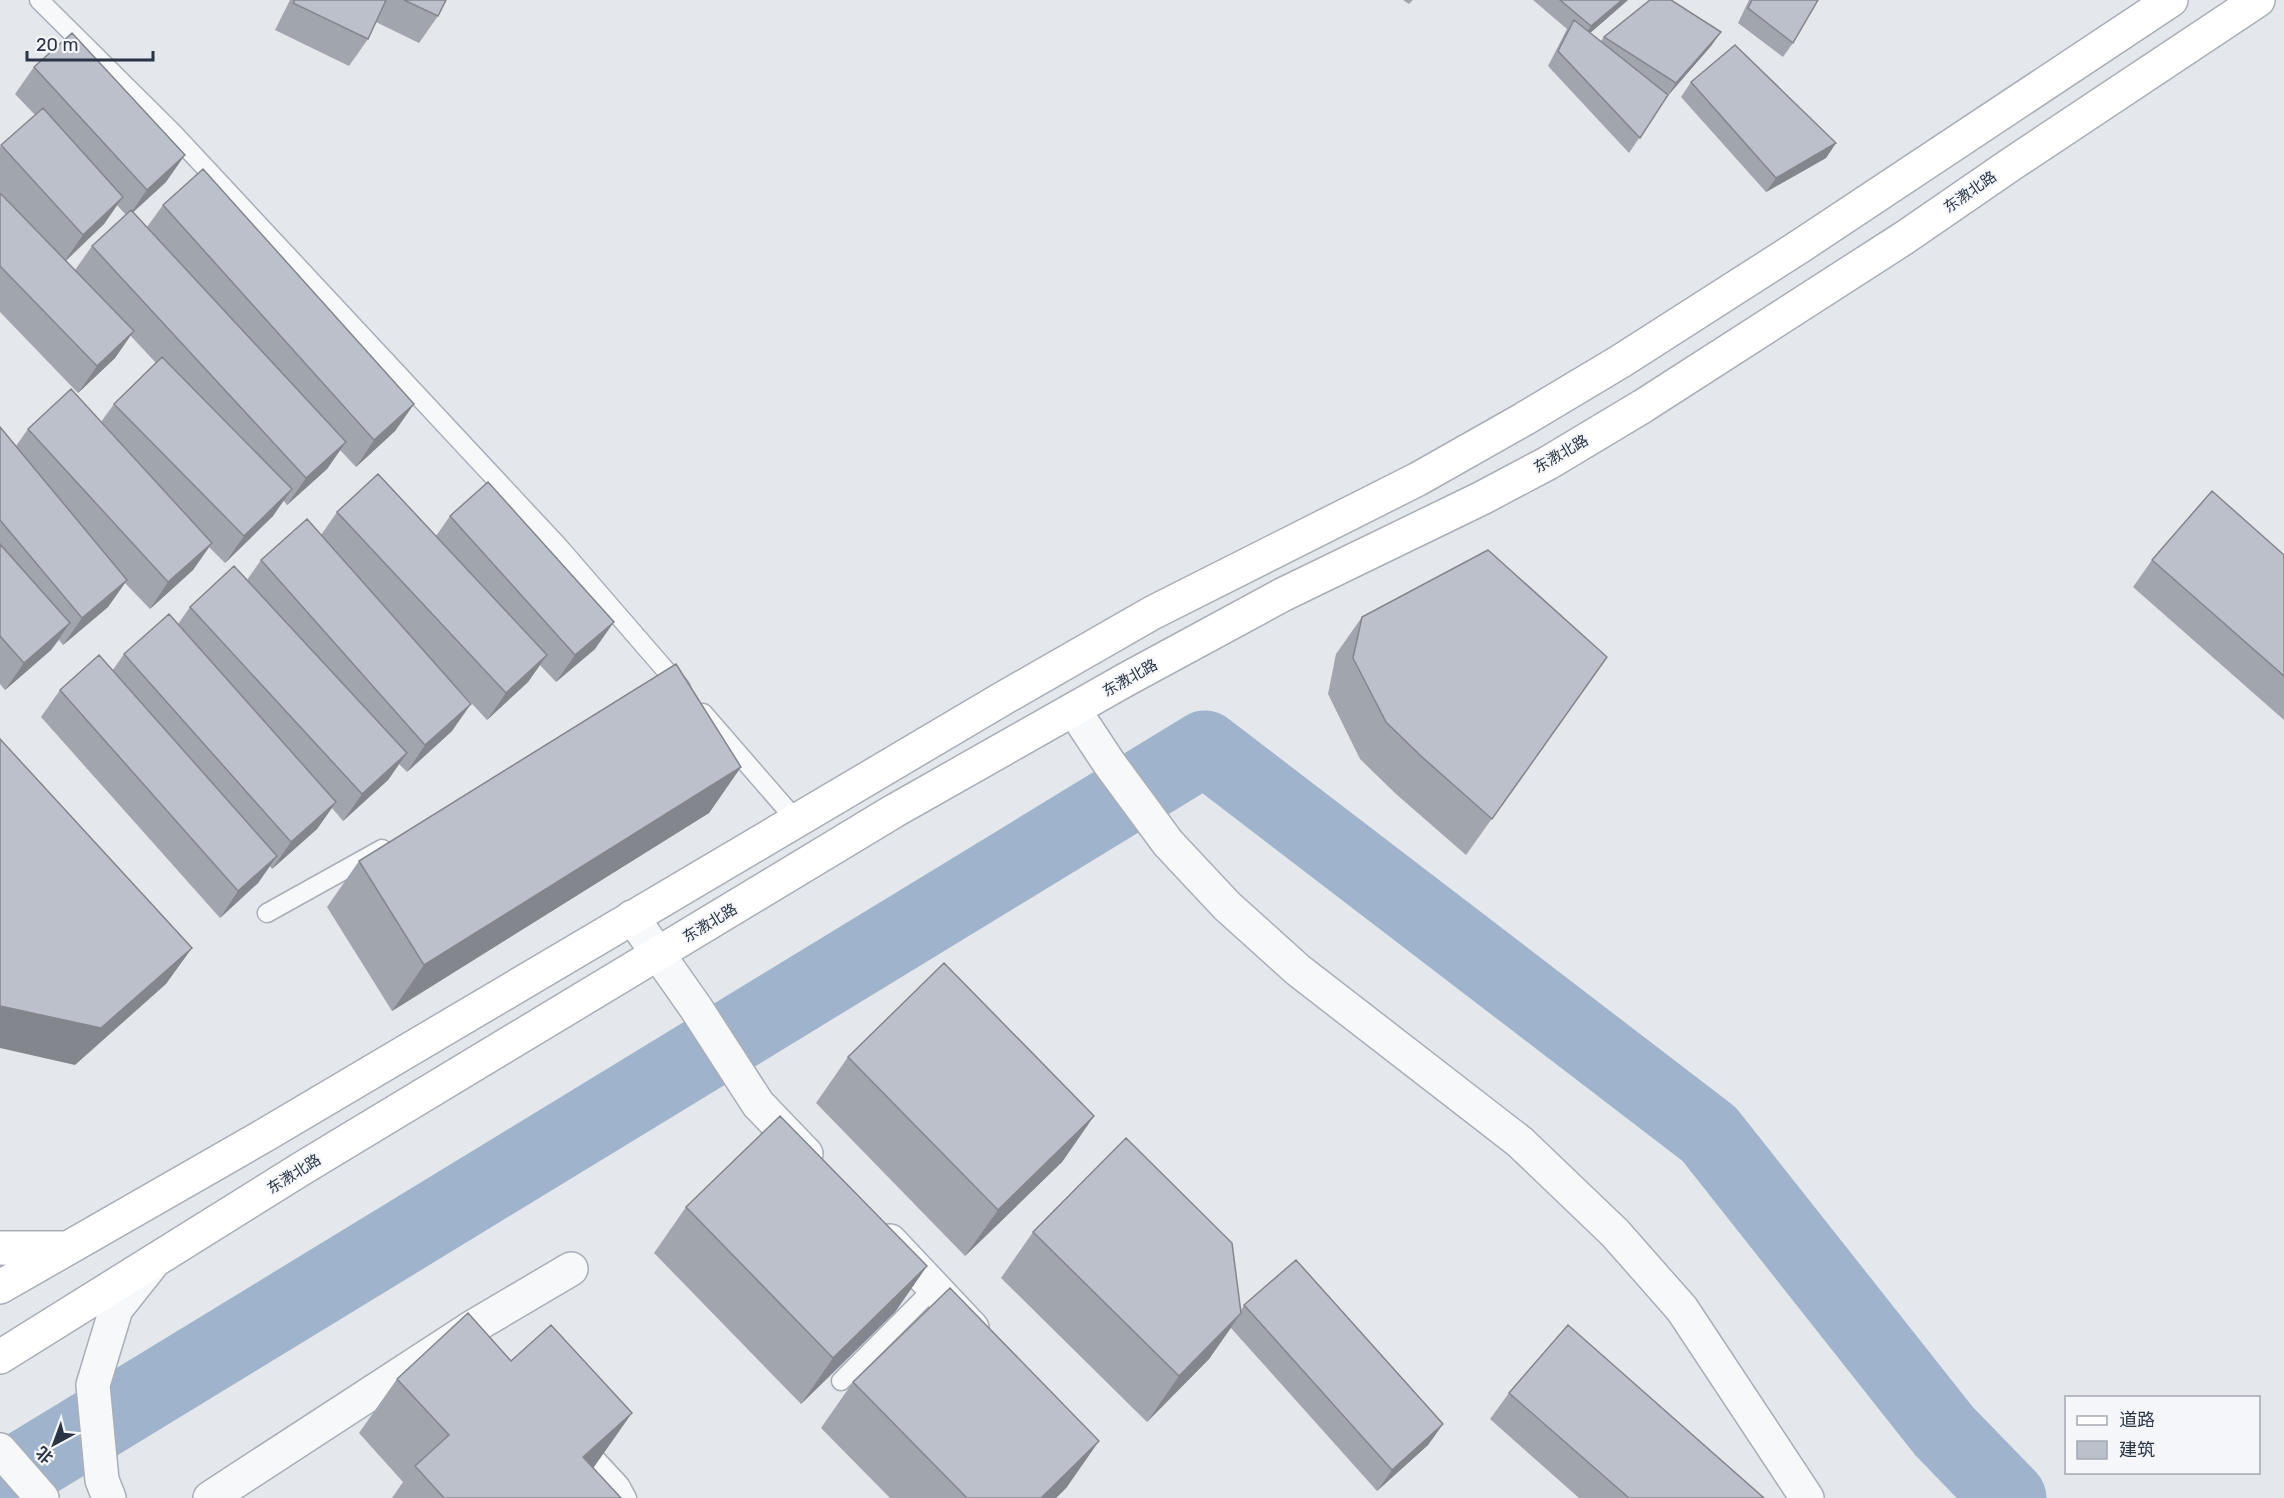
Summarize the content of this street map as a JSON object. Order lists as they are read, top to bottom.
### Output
{
  "streets": {
    "main road": ["东漖北路"]
  },
  "legend": ["道路", "建筑"],
  "scale_bar": "20 m",
  "north": "bottom left"
}
